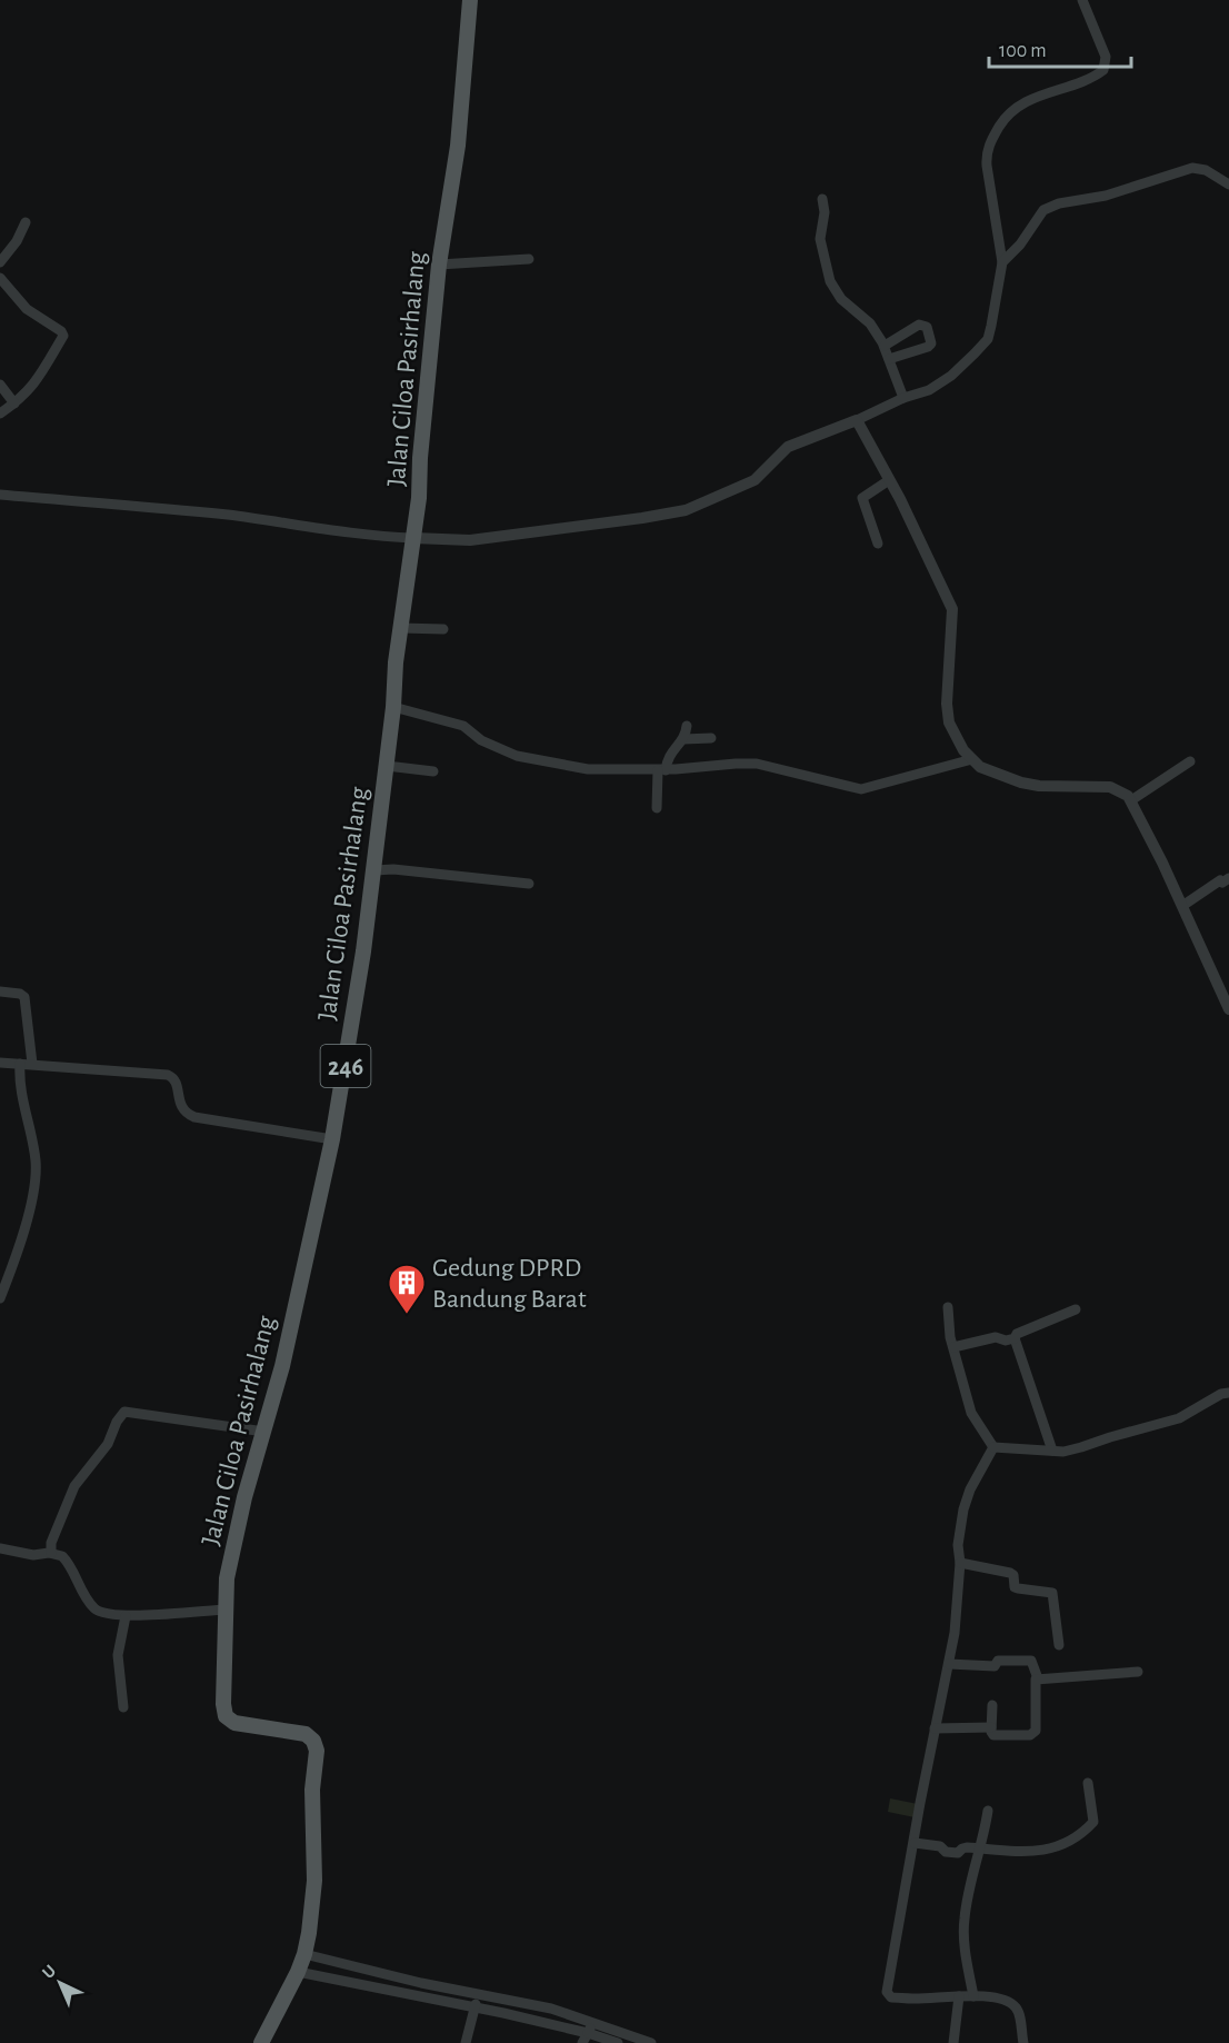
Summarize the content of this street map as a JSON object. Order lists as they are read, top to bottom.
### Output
{
  "streets": {
    "main road": ["Jalan Ciloa Pasirhalang", "246"]
  },
  "places": {
    "building": ["Gedung DPRD Bandung Barat"]
  },
  "scale_bar": "100 m",
  "north": "top left"
}
